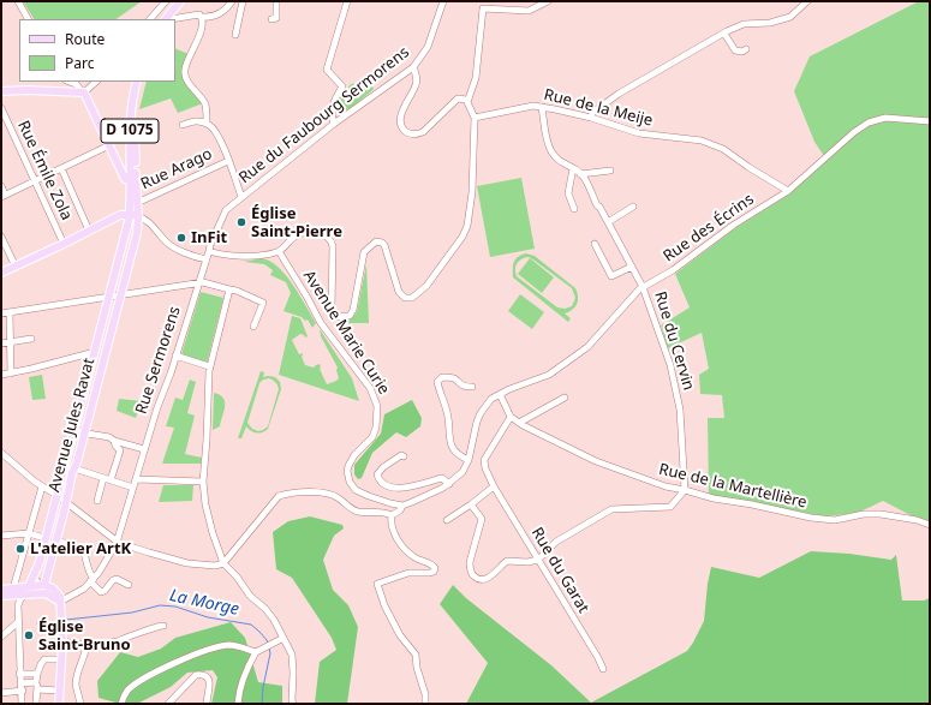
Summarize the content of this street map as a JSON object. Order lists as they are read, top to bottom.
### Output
{
  "streets": {
    "main road": ["D 1075", "Avenue Jules Ravat"],
    "street": [
      "Rue de la Meije",
      "Rue du Faubourg Sermorens",
      "Rue Arago",
      "Rue Émile Zola",
      "Rue des Écrins",
      "Avenue Marie Curie",
      "Rue du Cervin",
      "Rue Sermorens",
      "Rue de la Martellière",
      "Rue du Garat"
    ]
  },
  "crossings": [
    ["Rue de la Meije", "Rue des Écrins"],
    ["Rue de la Meije", "Rue du Cervin"],
    ["Rue du Faubourg Sermorens", "Rue Sermorens"],
    ["Rue Arago", "Avenue Jules Ravat"],
    ["Rue des Écrins", "Rue du Cervin"],
    ["Rue du Cervin", "Rue de la Martellière"],
    ["Rue de la Martellière", "Rue du Garat"]
  ],
  "water": ["La Morge"],
  "places": [
    "Église Saint-Pierre",
    "InFit",
    "L'atelier ArtK",
    "Église Saint-Bruno"
  ],
  "legend": ["Route", "Parc"]
}
